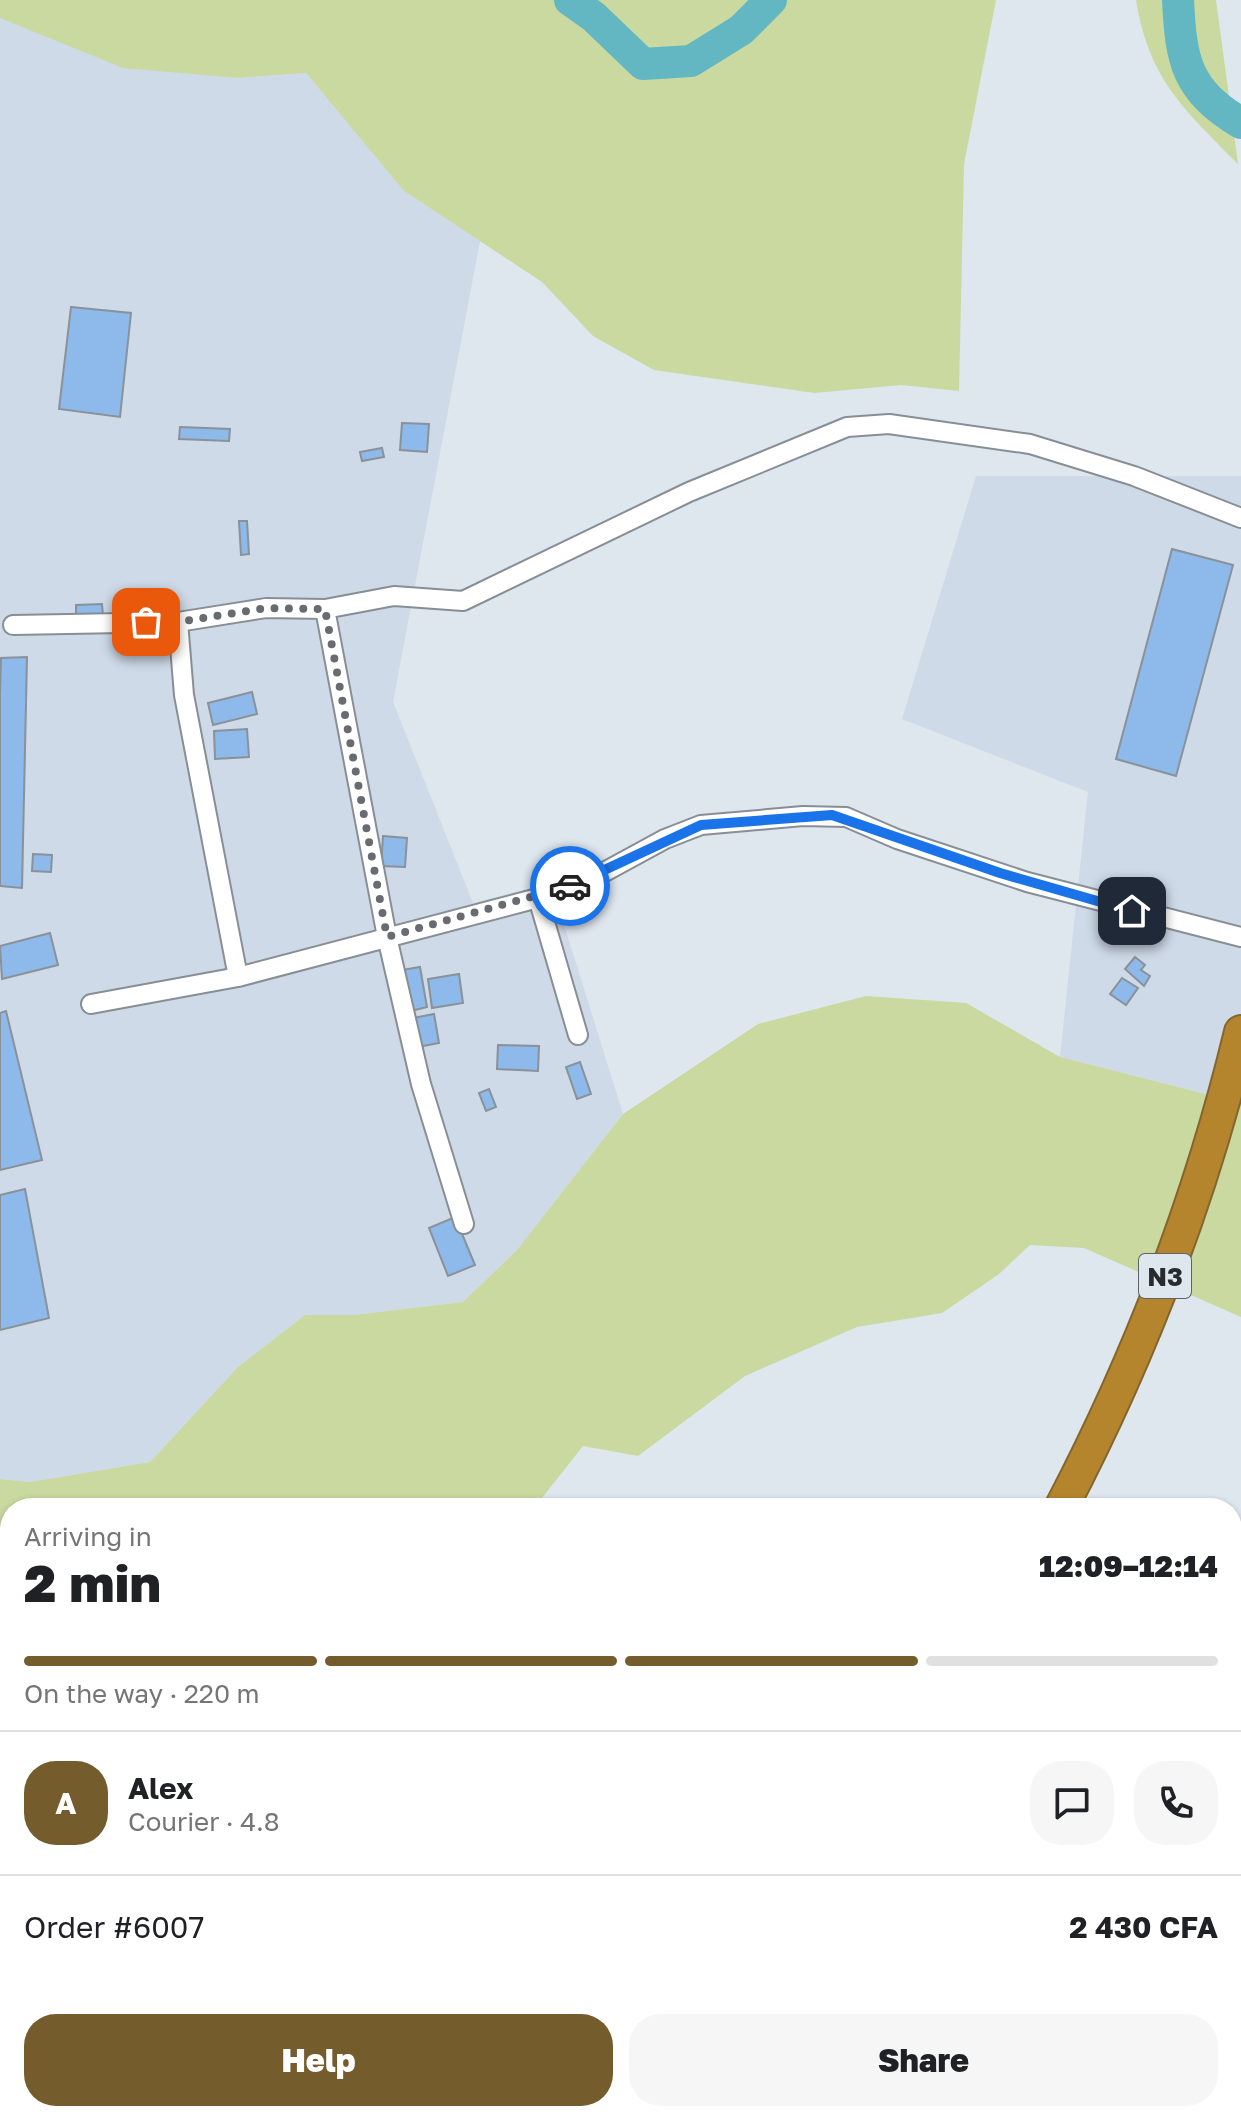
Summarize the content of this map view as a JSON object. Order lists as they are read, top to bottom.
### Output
{
  "streets": {
    "highway": ["N3"]
  },
  "page": {
    "heading": ["2 min", "Arriving in", "12:09–12:14"],
    "panel": [
      "Alex",
      "Courier · 4.8",
      "Order #6007",
      "2 430 CFA"
    ],
    "bar": "On the way · 220 m",
    "round": "A",
    "buttons": ["Help", "Share"]
  }
}
